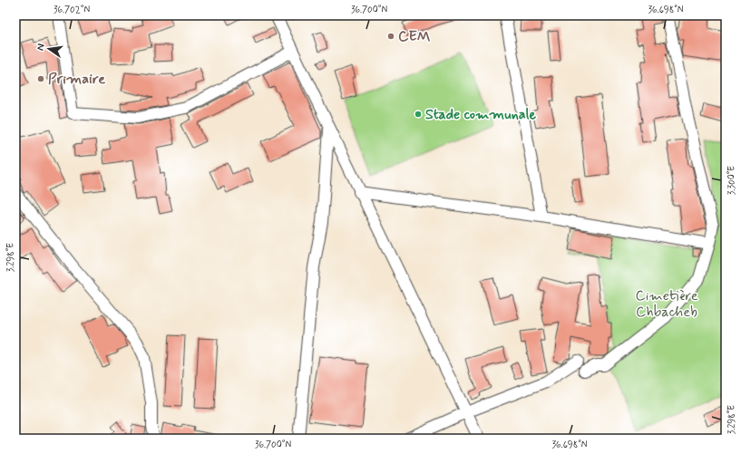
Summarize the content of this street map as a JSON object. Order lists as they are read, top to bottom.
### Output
{
  "parks": ["Cimetière Chbacheb"],
  "places": ["CEM", "Primaire", "Stade communale"],
  "north": "left",
  "coordinates": [
    "36.702°N",
    "36.700°N",
    "36.698°N",
    "3.300°E",
    "3.298°E"
  ]
}
